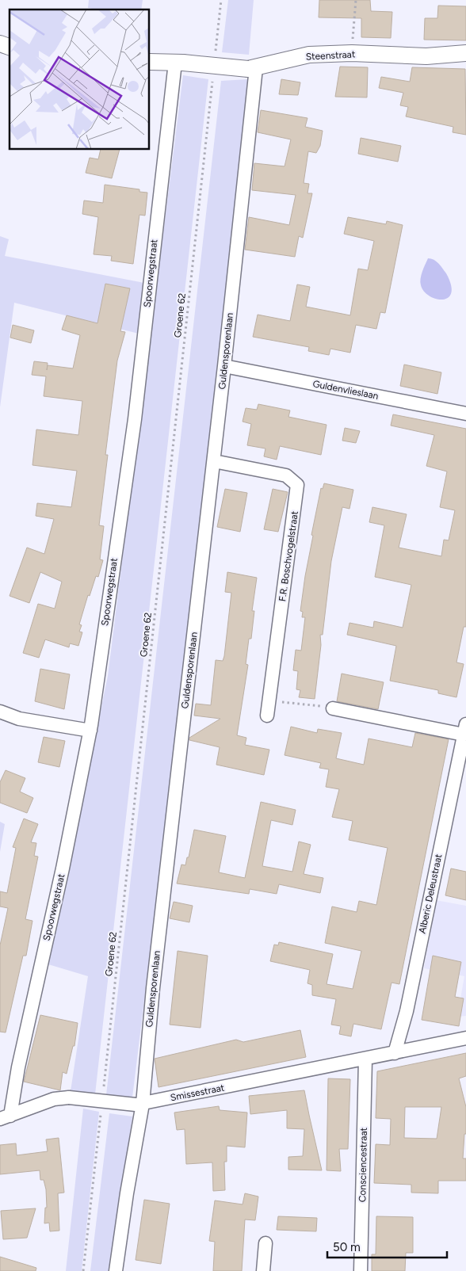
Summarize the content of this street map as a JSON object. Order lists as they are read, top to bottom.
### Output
{
  "streets": {
    "street": [
      "Steenstraat",
      "Spoorwegstraat",
      "Guldensporenlaan",
      "Guldenvlieslaan",
      "F.R. Boschvogelstraat",
      "Alberic Deleustraat",
      "Smissestraat",
      "Consciencestraat"
    ],
    "path": ["Groene 62"]
  },
  "crossings": [
    ["Steenstraat", "Spoorwegstraat"],
    ["Steenstraat", "Guldensporenlaan"],
    ["Spoorwegstraat", "Smissestraat"],
    ["Guldensporenlaan", "Guldenvlieslaan"],
    ["Guldensporenlaan", "F.R. Boschvogelstraat"],
    ["Guldensporenlaan", "Smissestraat"],
    ["Alberic Deleustraat", "Smissestraat"],
    ["Smissestraat", "Consciencestraat"]
  ],
  "scale_bar": "50 m"
}
